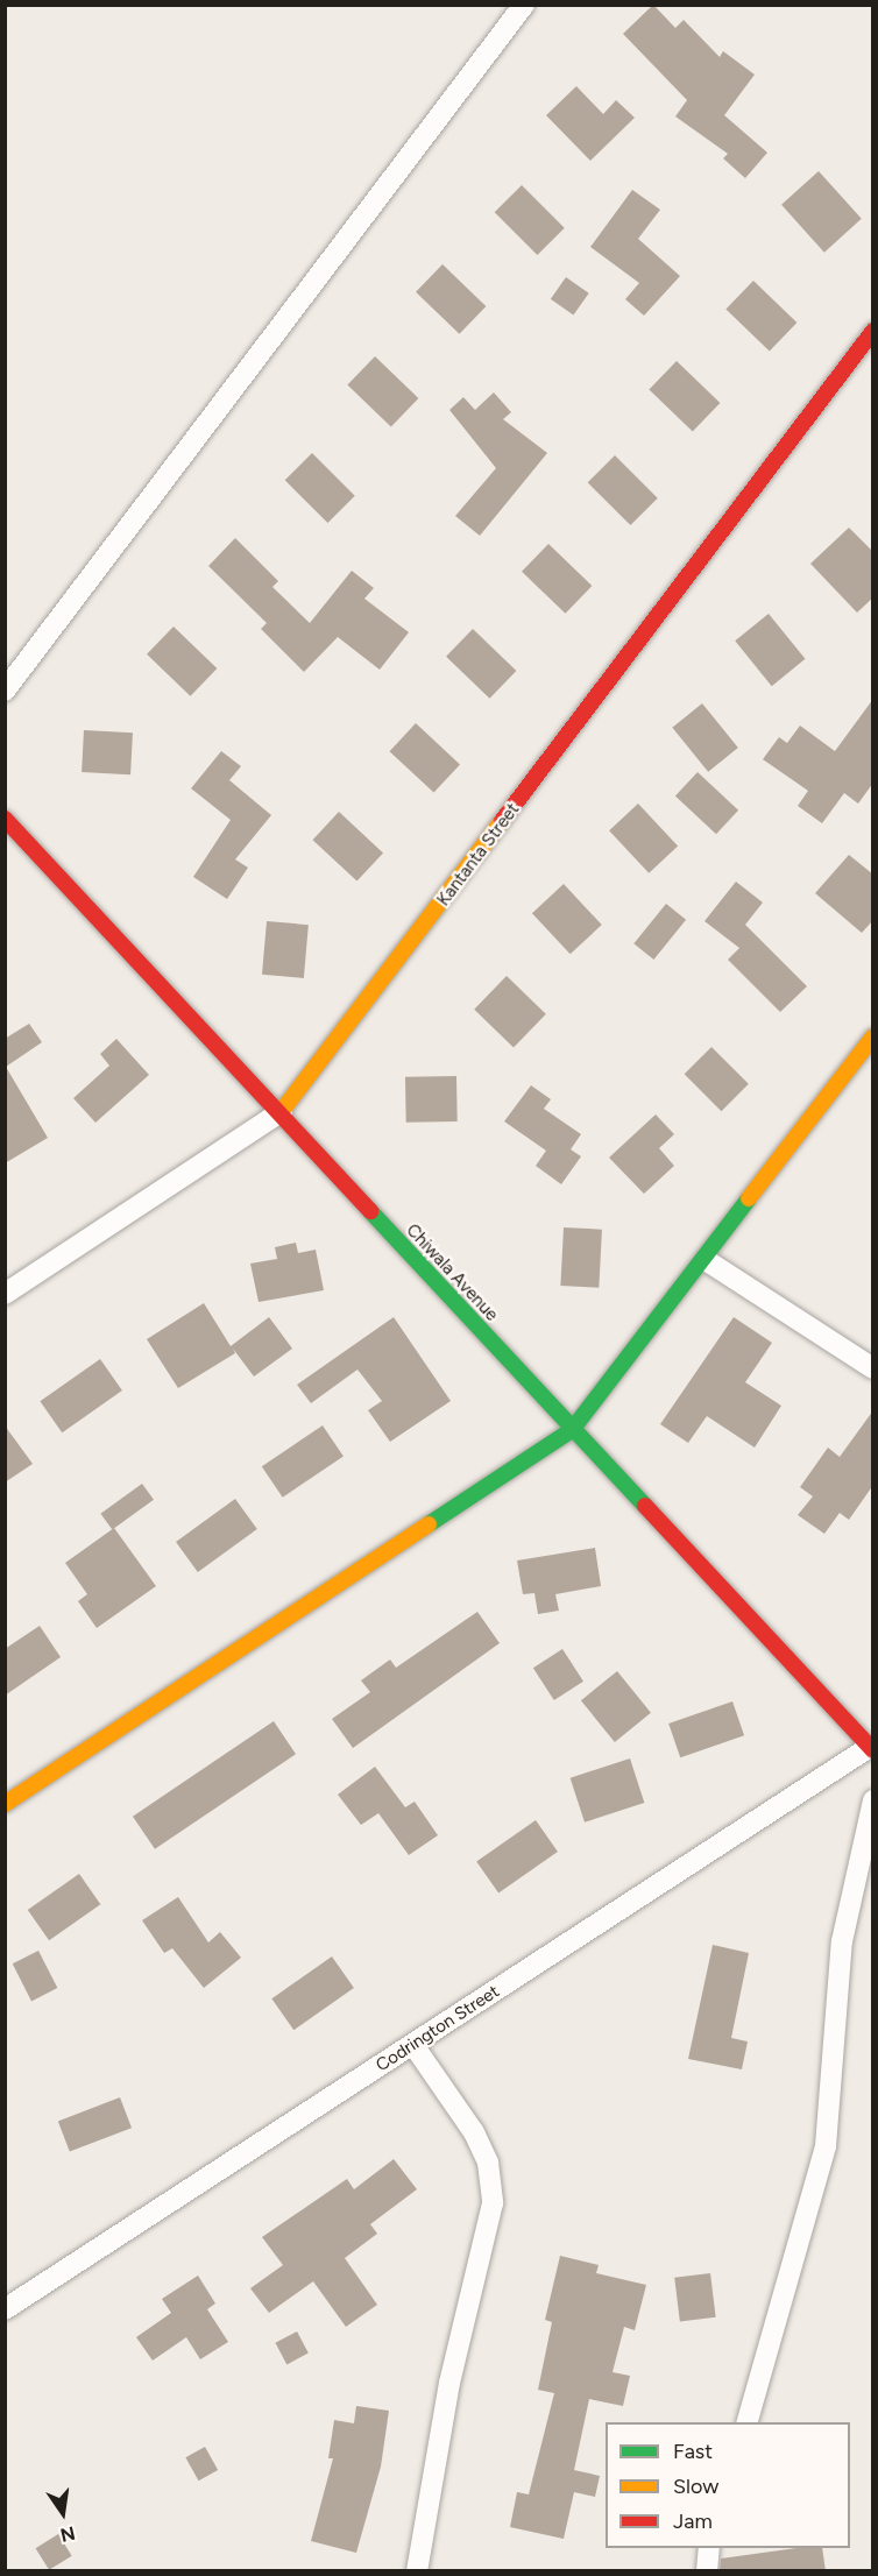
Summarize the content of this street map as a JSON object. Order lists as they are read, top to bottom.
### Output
{
  "streets": {
    "street": ["Kantanta Street", "Chiwala Avenue", "Codrington Street"]
  },
  "crossings": [
    ["Kantanta Street", "Chiwala Avenue"],
    ["Chiwala Avenue", "Codrington Street"]
  ],
  "legend": ["Fast", "Slow", "Jam"],
  "north": "bottom"
}
